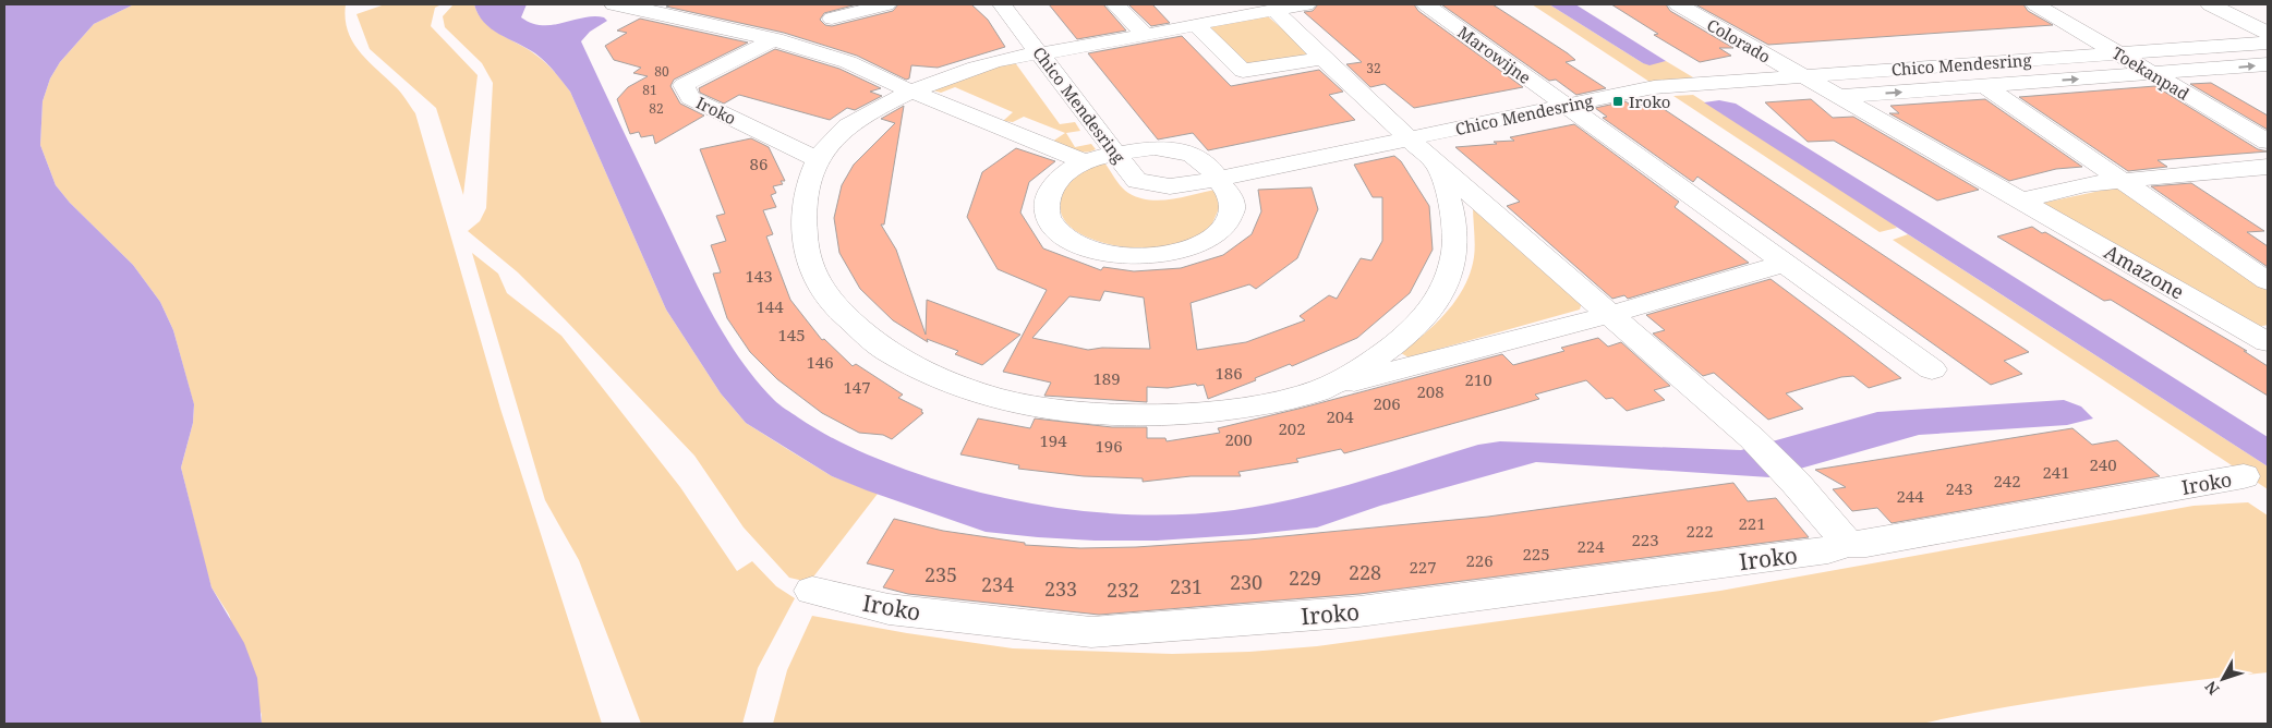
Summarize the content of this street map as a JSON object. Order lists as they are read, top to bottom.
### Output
{
  "streets": {
    "street": [
      "Colorado",
      "Marowijne",
      "Chico Mendesring",
      "Toekanpad",
      "Iroko",
      "Amazone"
    ]
  },
  "crossings": [
    ["Colorado", "Chico Mendesring"],
    ["Colorado", "Amazone"],
    ["Marowijne", "Chico Mendesring"],
    ["Chico Mendesring", "Toekanpad"],
    ["Chico Mendesring", "Amazone"]
  ],
  "places": {
    "transit": ["Iroko"]
  },
  "house_numbers": [
    "32",
    "80",
    "81",
    "82",
    "86",
    "143",
    "144",
    "145",
    "146",
    "186",
    "189",
    "210",
    "147",
    "208",
    "206",
    "204",
    "202",
    "200",
    "194",
    "196",
    "240",
    "241",
    "242",
    "243",
    "244",
    "221",
    "222",
    "223",
    "224",
    "225",
    "226",
    "227",
    "228",
    "235",
    "229",
    "230",
    "234",
    "231",
    "233",
    "232"
  ],
  "north": "bottom left"
}
